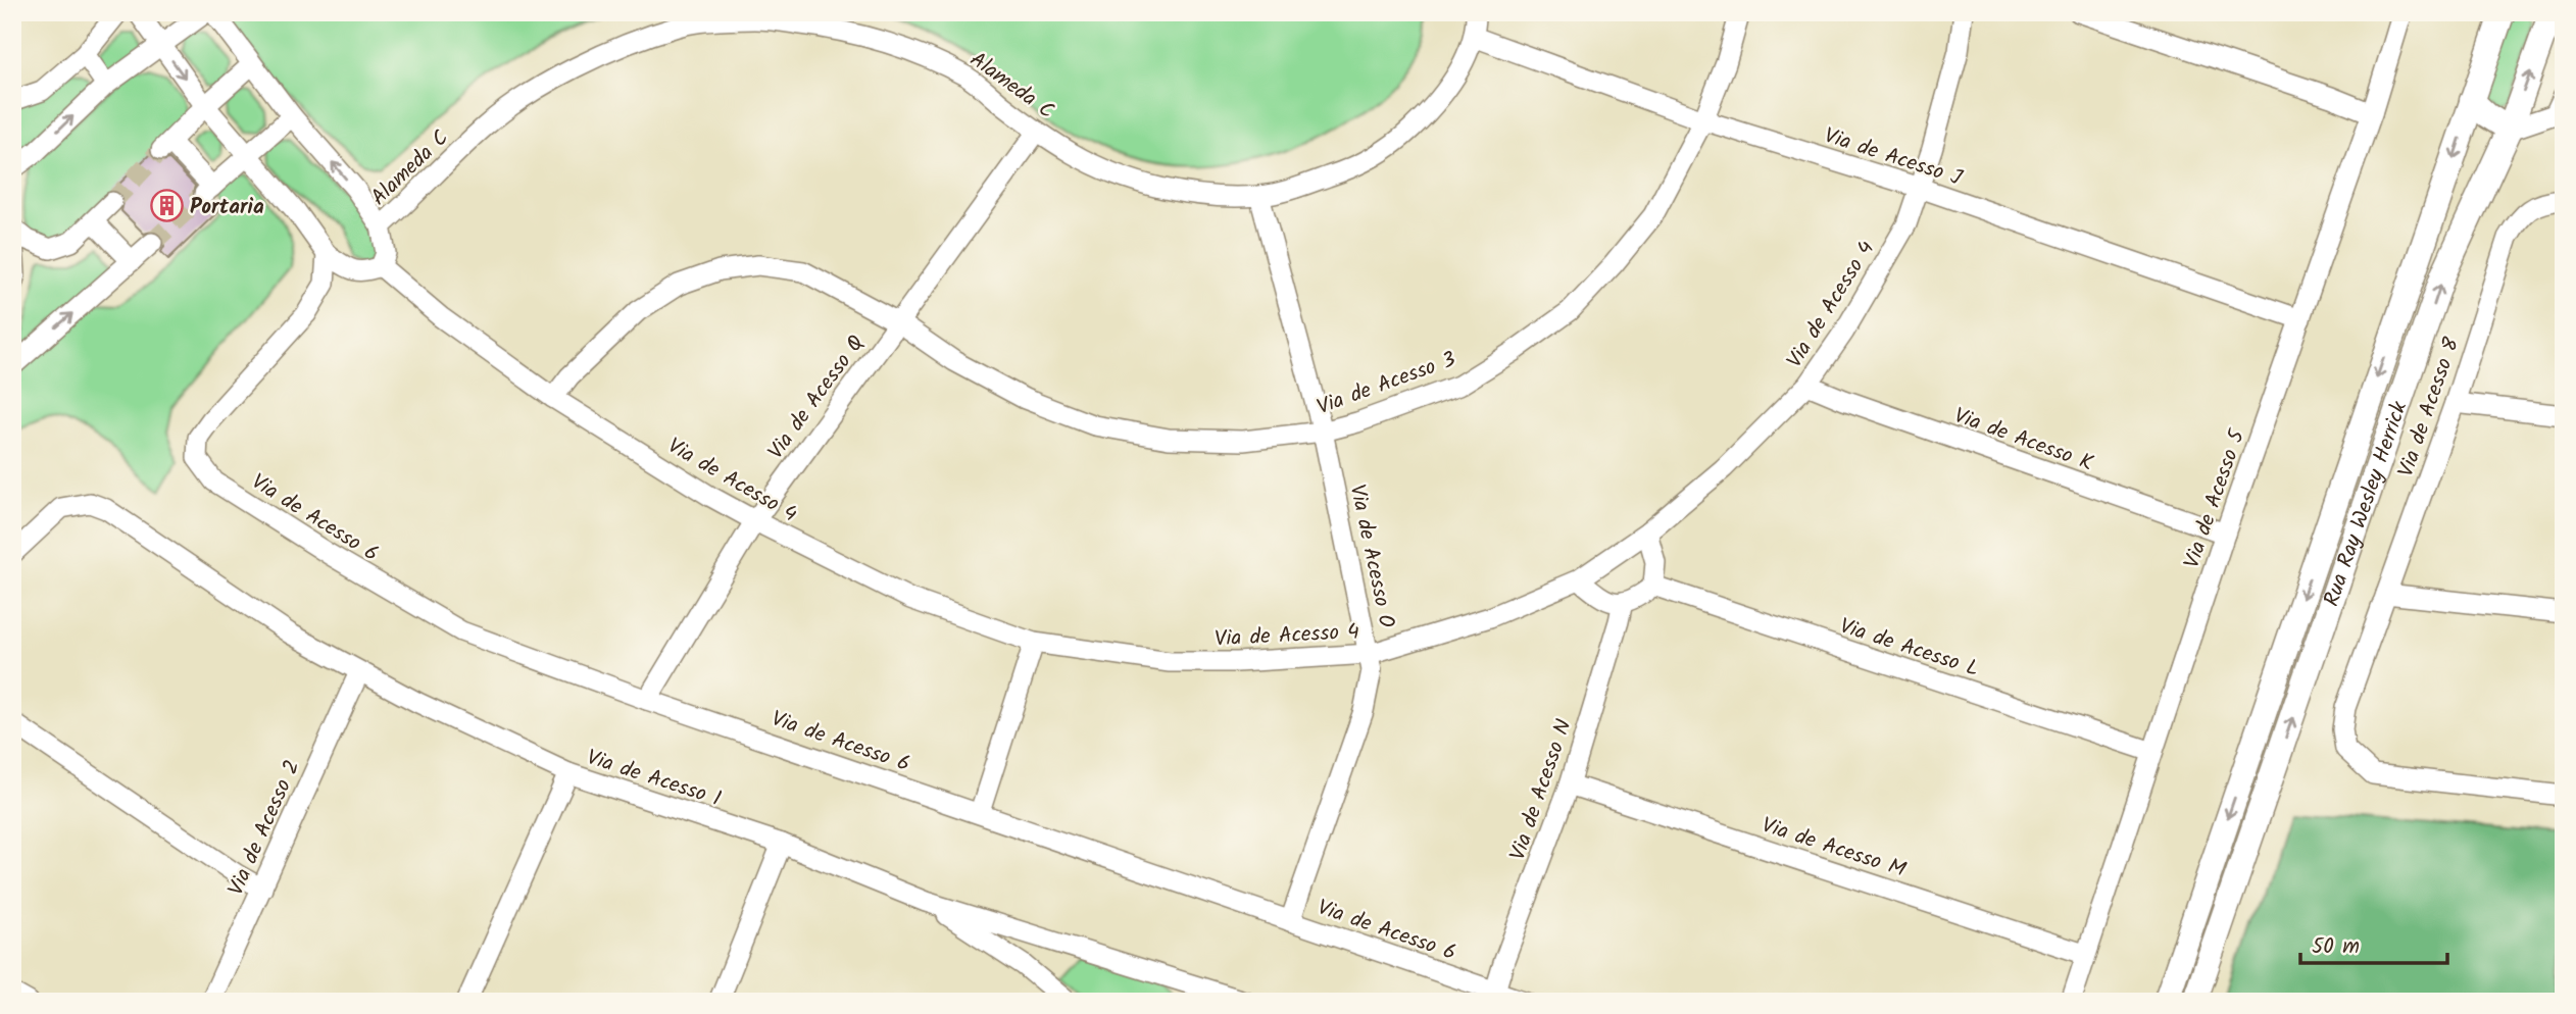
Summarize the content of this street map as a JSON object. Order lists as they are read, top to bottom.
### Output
{
  "streets": {
    "street": [
      "Alameda C",
      "Via de Acesso J",
      "Via de Acesso 4",
      "Via de Acesso 3",
      "Via de Acesso Q",
      "Via de Acesso 8",
      "Via de Acesso K",
      "Via de Acesso 5",
      "Rua Ray Wesley Herrick",
      "Via de Acesso 6",
      "Via de Acesso O",
      "Via de Acesso L",
      "Via de Acesso 1",
      "Via de Acesso N",
      "Via de Acesso 2",
      "Via de Acesso M"
    ]
  },
  "crossings": [
    ["Alameda C", "Via de Acesso J"],
    ["Alameda C", "Via de Acesso 4"],
    ["Alameda C", "Via de Acesso Q"],
    ["Alameda C", "Via de Acesso O"],
    ["Via de Acesso J", "Via de Acesso 4"],
    ["Via de Acesso J", "Via de Acesso 3"],
    ["Via de Acesso J", "Via de Acesso 5"],
    ["Via de Acesso 4", "Via de Acesso 3"],
    ["Via de Acesso 4", "Via de Acesso Q"],
    ["Via de Acesso 4", "Via de Acesso K"],
    ["Via de Acesso 4", "Via de Acesso O"],
    ["Via de Acesso 3", "Via de Acesso Q"],
    ["Via de Acesso 3", "Via de Acesso O"],
    ["Via de Acesso Q", "Via de Acesso 6"],
    ["Via de Acesso K", "Via de Acesso 5"],
    ["Via de Acesso 5", "Via de Acesso L"],
    ["Via de Acesso 5", "Via de Acesso M"],
    ["Via de Acesso 6", "Via de Acesso O"],
    ["Via de Acesso 6", "Via de Acesso N"],
    ["Via de Acesso 1", "Via de Acesso 2"],
    ["Via de Acesso N", "Via de Acesso M"]
  ],
  "places": {
    "building": ["Portaria"]
  },
  "scale_bar": "50 m"
}
